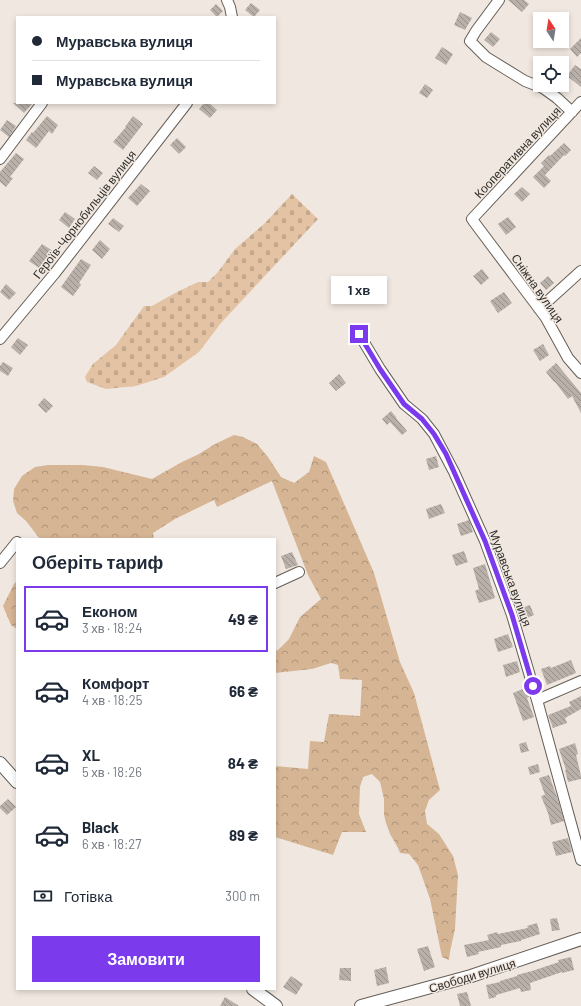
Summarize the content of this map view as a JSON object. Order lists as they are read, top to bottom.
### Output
{
  "streets": {
    "street": [
      "Кооперативна вулиця",
      "Героїв-Чорнобильців вулиця",
      "Сніжна вулиця",
      "Муравська вулиця",
      "Свободи вулиця"
    ]
  },
  "crossings": [
    ["Кооперативна вулиця", "Сніжна вулиця"]
  ],
  "north": "top",
  "page": {
    "banner": ["Муравська вулиця", "Муравська вулиця"],
    "bubble": "1 хв",
    "heading": "Оберіть тариф",
    "list": [
      {
        "name": "Економ",
        "note": "3 хв · 18:24",
        "value": "49 ₴"
      },
      {
        "name": "Комфорт",
        "note": "4 хв · 18:25",
        "value": "66 ₴"
      },
      {
        "name": "XL",
        "note": "5 хв · 18:26",
        "value": "84 ₴"
      },
      {
        "name": "Black",
        "note": "6 хв · 18:27",
        "value": "89 ₴"
      }
    ],
    "pay": ["Готівка", "300 m"],
    "buttons": "Замовити"
  }
}
